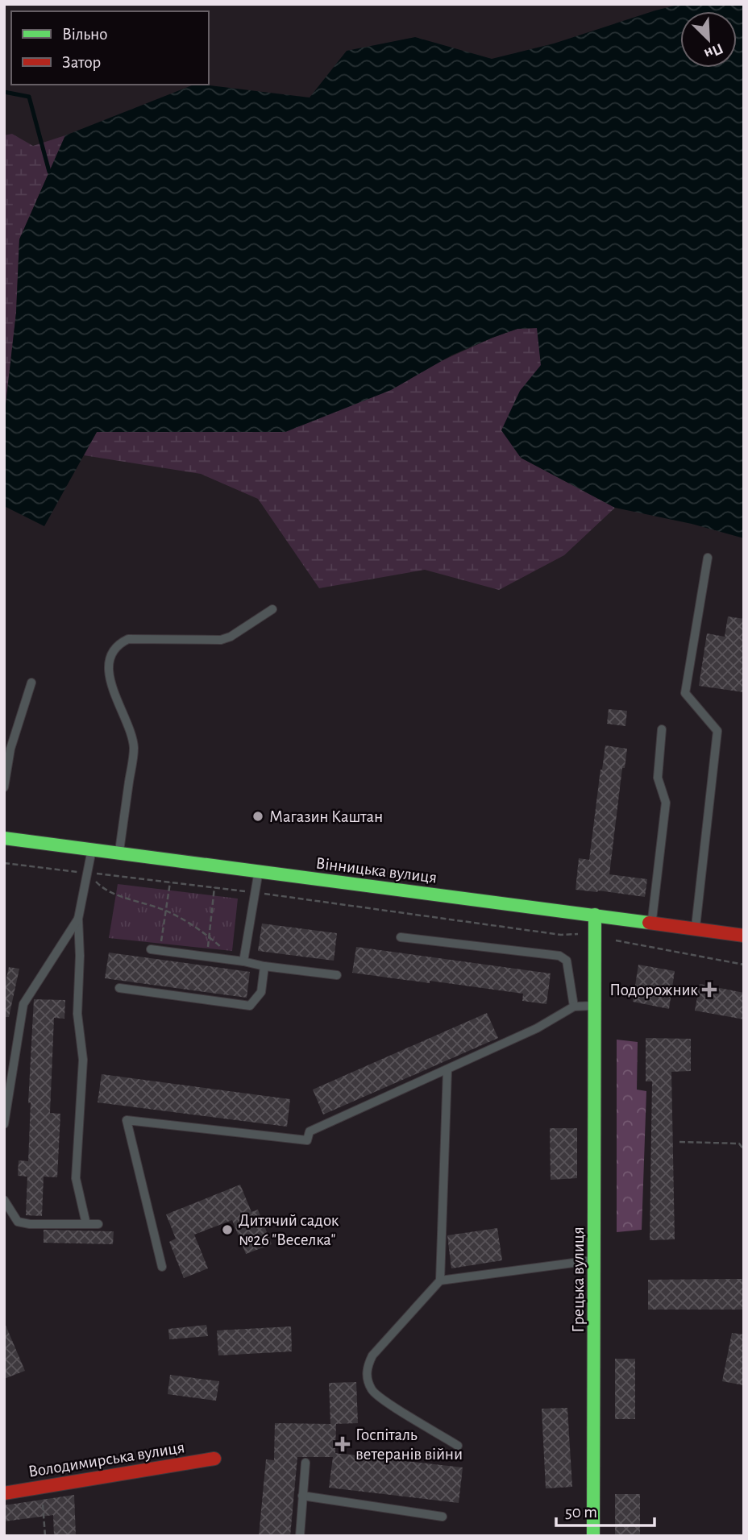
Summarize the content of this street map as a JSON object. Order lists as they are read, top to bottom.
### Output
{
  "streets": {
    "street": ["Вінницька вулиця", "Грецька вулиця", "Володимирська вулиця"]
  },
  "crossings": [
    ["Вінницька вулиця", "Грецька вулиця"]
  ],
  "places": {
    "other": ["Магазин Каштан", "Дитячий садок №26 \"Веселка\""],
    "health": ["Подорожник", "Госпіталь ветеранів війни"]
  },
  "legend": ["Вільно", "Затор"],
  "scale_bar": "50 m",
  "north": "bottom right"
}
